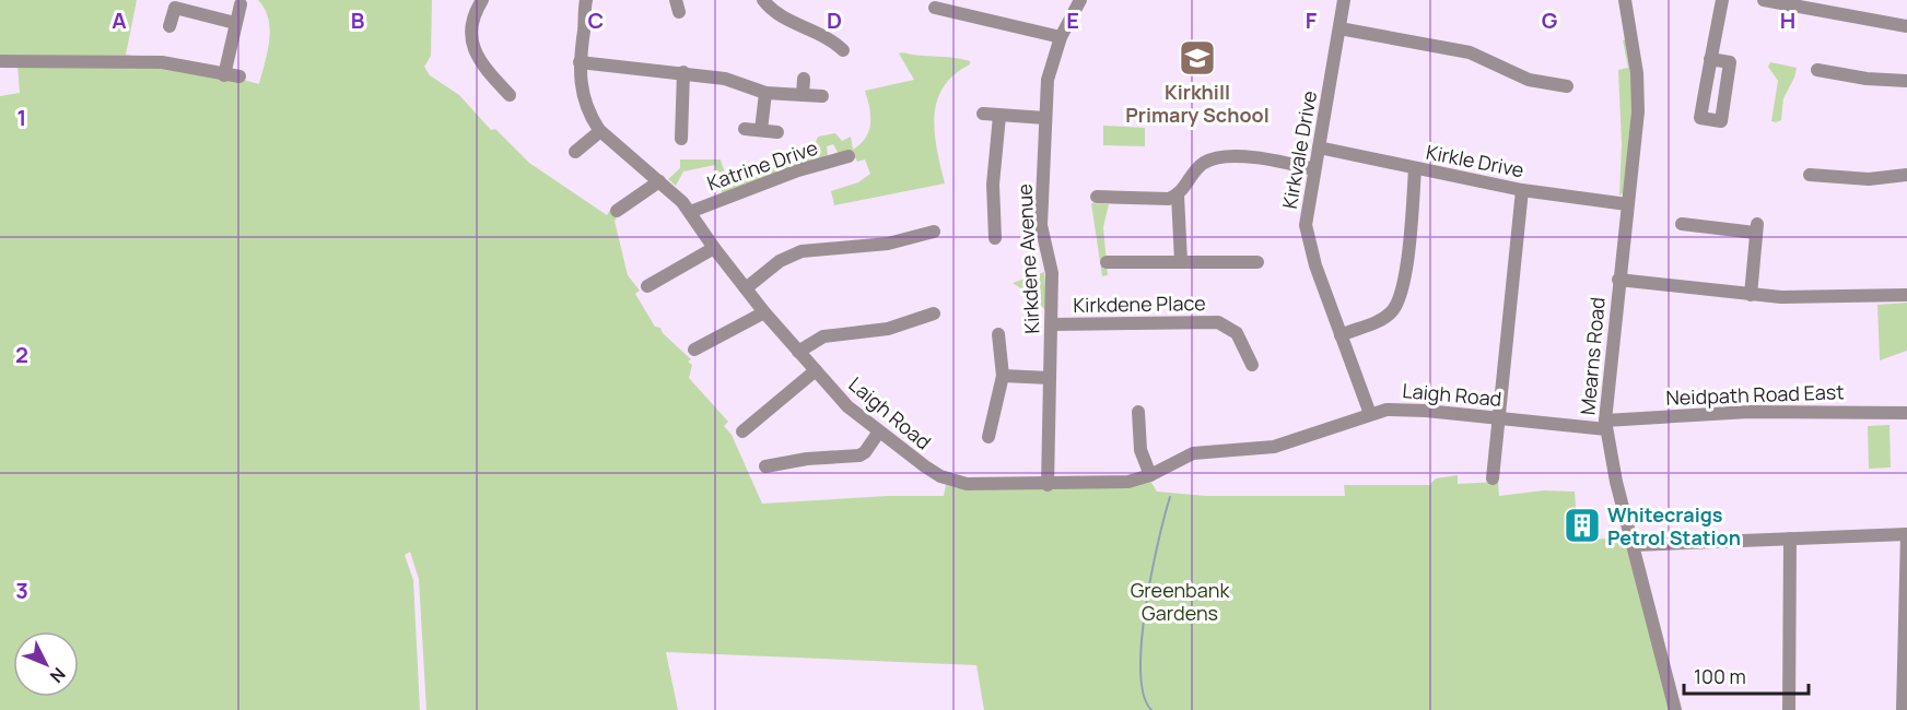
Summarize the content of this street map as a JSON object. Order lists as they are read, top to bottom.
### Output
{
  "streets": {
    "street": [
      "Kirkvale Drive",
      "Kirkle Drive",
      "Katrine Drive",
      "Kirkdene Avenue",
      "Kirkdene Place",
      "Mearns Road",
      "Laigh Road",
      "Neidpath Road East"
    ]
  },
  "crossings": [
    ["Kirkvale Drive", "Kirkle Drive"],
    ["Kirkvale Drive", "Laigh Road"],
    ["Kirkle Drive", "Mearns Road"],
    ["Katrine Drive", "Laigh Road"],
    ["Kirkdene Avenue", "Kirkdene Place"],
    ["Kirkdene Avenue", "Laigh Road"],
    ["Mearns Road", "Laigh Road"],
    ["Mearns Road", "Neidpath Road East"],
    ["Laigh Road", "Neidpath Road East"]
  ],
  "parks": ["Greenbank Gardens"],
  "places": {
    "school or university": ["Kirkhill Primary School"],
    "building": ["Whitecraigs Petrol Station"]
  },
  "scale_bar": "100 m",
  "north": "bottom right",
  "grid": {
    "columns": [
      "A",
      "B",
      "C",
      "D",
      "E",
      "F",
      "G",
      "H"
    ],
    "rows": ["1", "2", "3"]
  }
}
